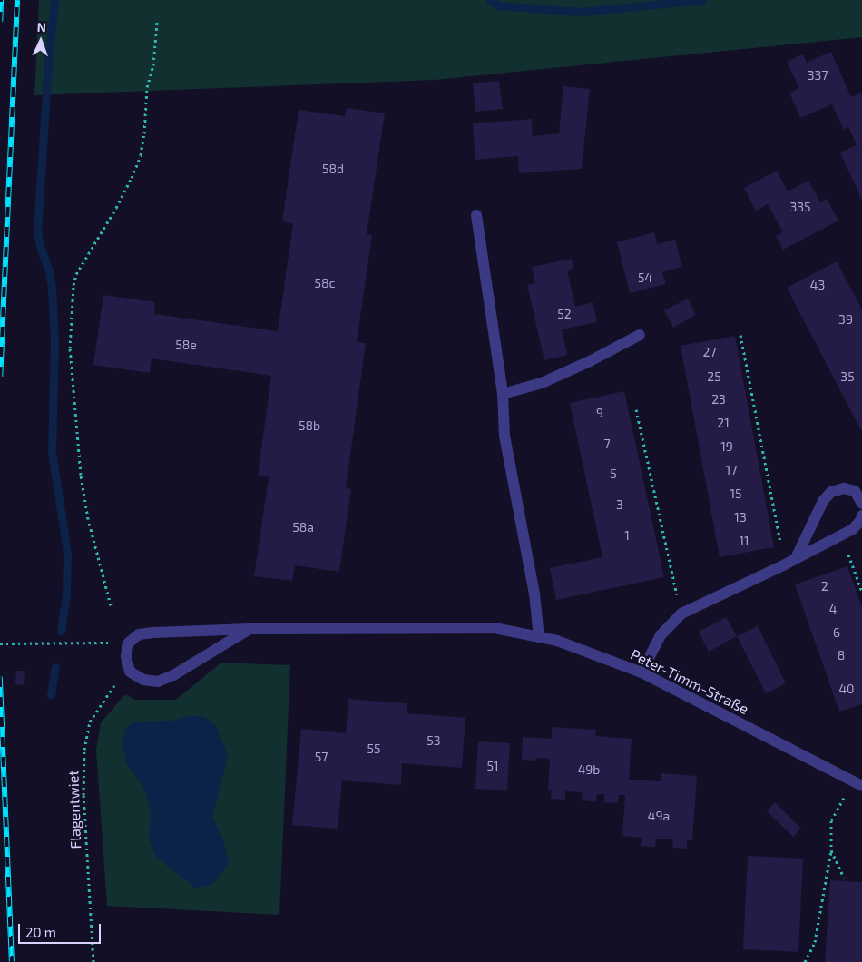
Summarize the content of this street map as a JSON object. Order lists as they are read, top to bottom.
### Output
{
  "streets": {
    "street": ["Peter-Timm-Straße"],
    "path": ["Flagentwiet"]
  },
  "house_numbers": [
    "337",
    "58d",
    "335",
    "54",
    "58c",
    "43",
    "52",
    "39",
    "58e",
    "27",
    "25",
    "35",
    "23",
    "9",
    "21",
    "58b",
    "7",
    "19",
    "17",
    "5",
    "15",
    "3",
    "13",
    "58a",
    "1",
    "11",
    "2",
    "4",
    "6",
    "8",
    "40",
    "53",
    "55",
    "57",
    "51",
    "49b",
    "49a"
  ],
  "scale_bar": "20 m",
  "north": "top"
}
